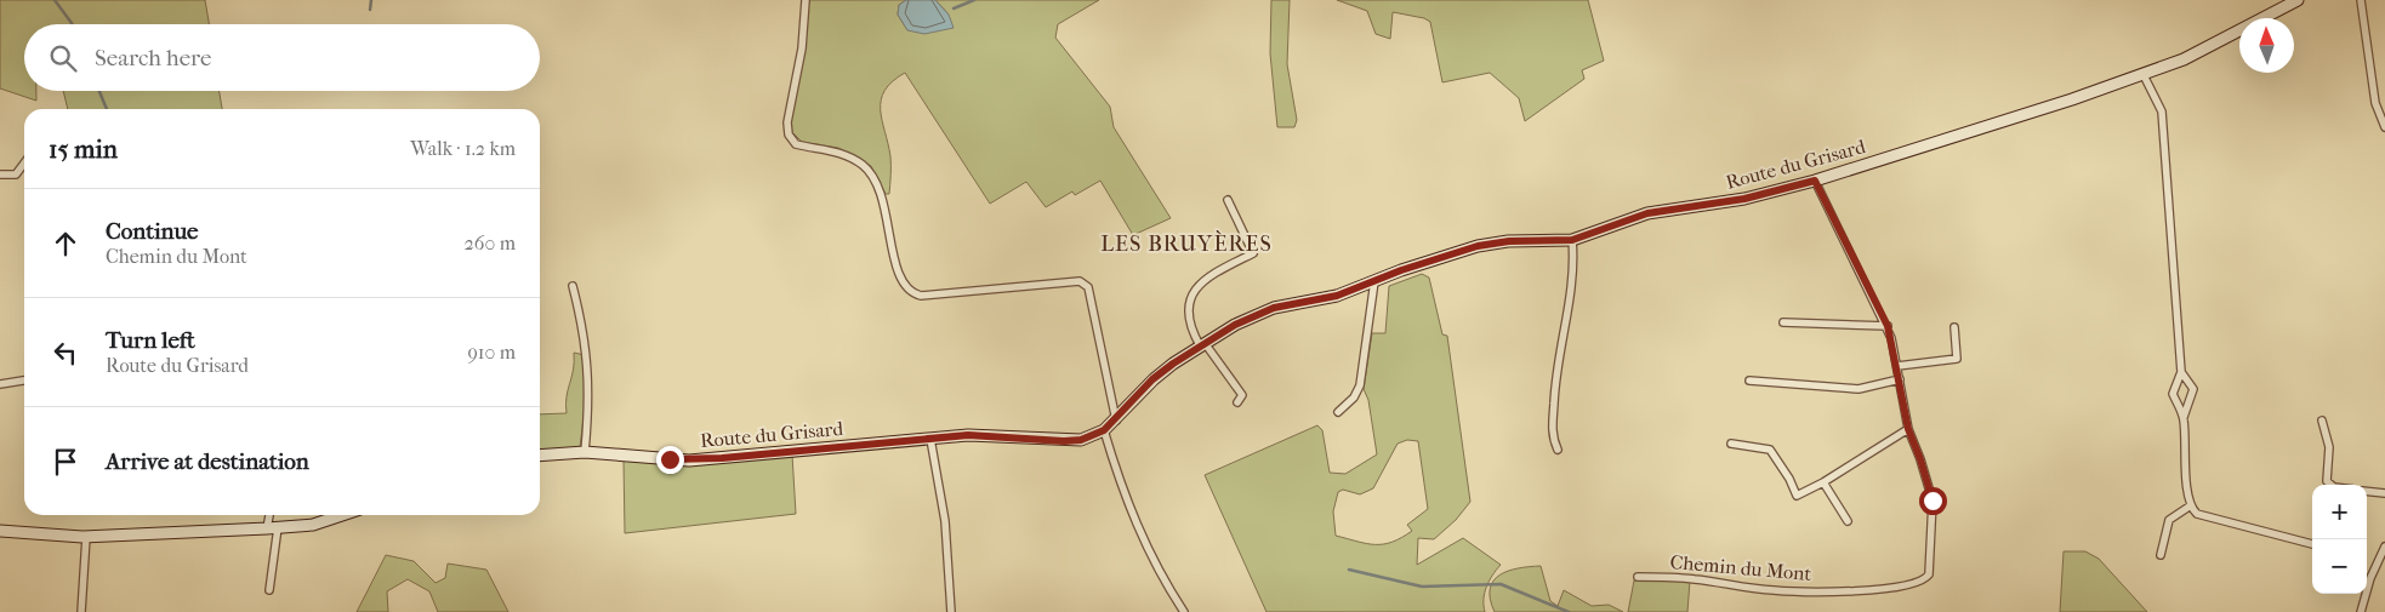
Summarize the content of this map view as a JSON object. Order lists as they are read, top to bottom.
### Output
{
  "streets": {
    "street": ["Route du Grisard", "Chemin du Mont"]
  },
  "crossings": [
    ["Route du Grisard", "Chemin du Mont"]
  ],
  "districts": ["LES BRUYÈRES"],
  "north": "top",
  "page": {
    "search": "Search here",
    "heading": ["15 min", "Walk · 1.2 km"],
    "list": [
      ["Continue", "Chemin du Mont", "260 m"],
      ["Turn left", "Route du Grisard", "910 m"],
      "Arrive at destination"
    ],
    "map_buttons": ["+", "−"]
  }
}
